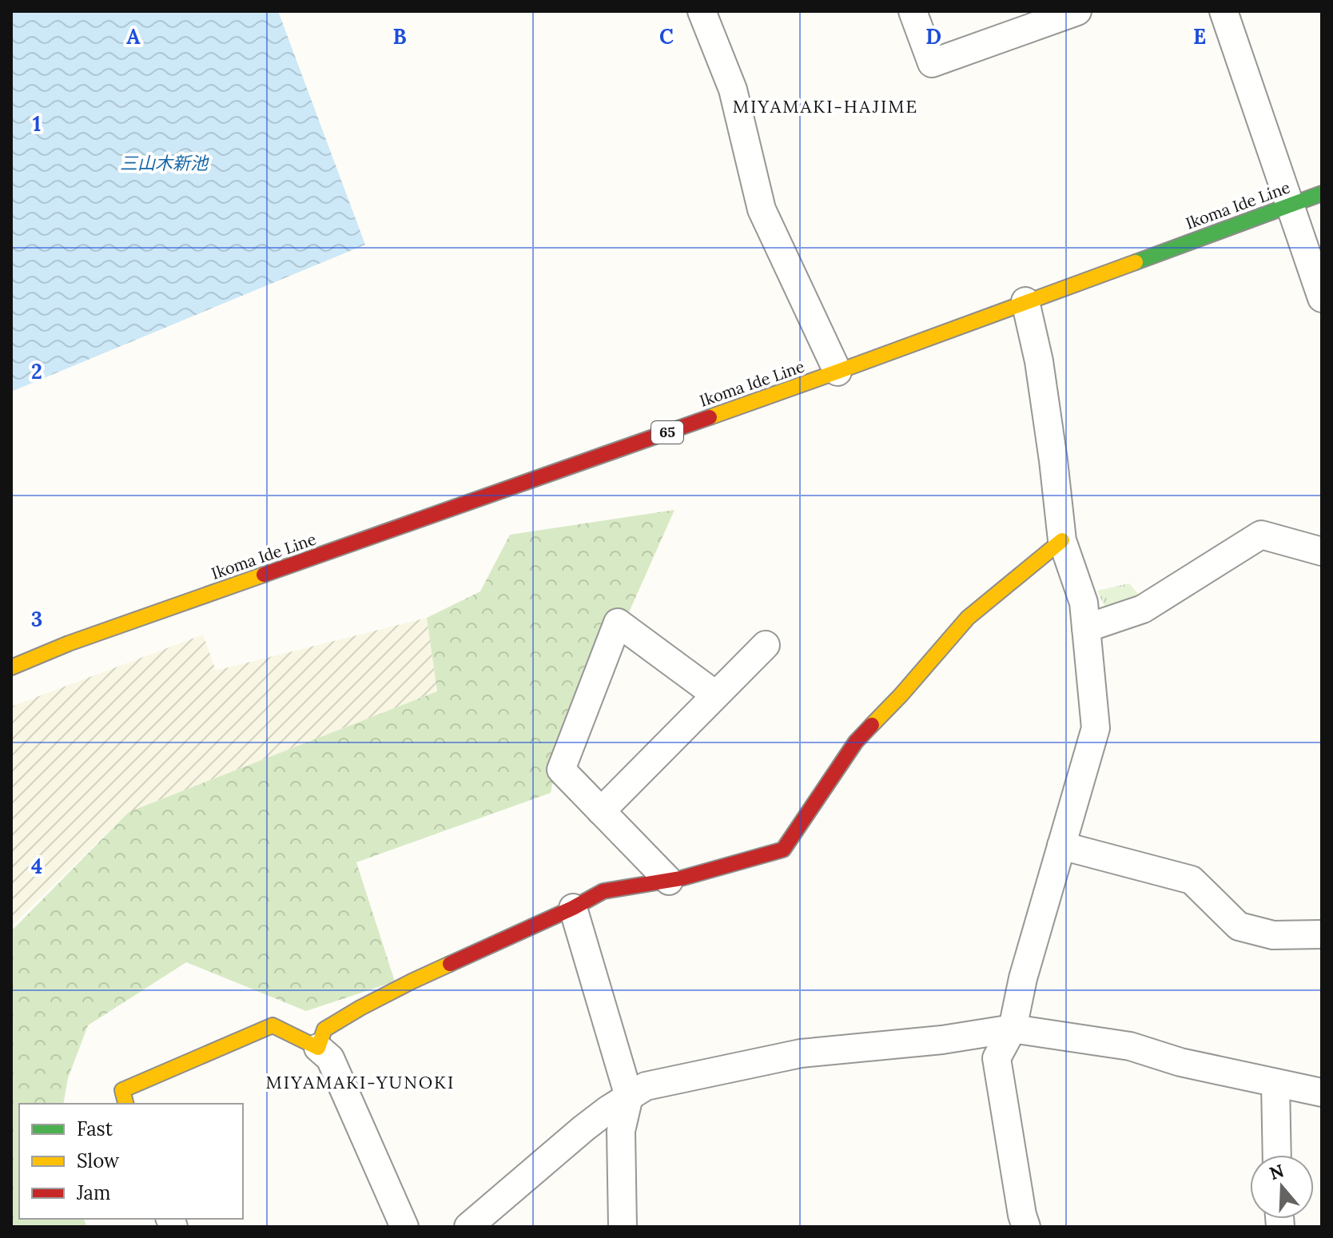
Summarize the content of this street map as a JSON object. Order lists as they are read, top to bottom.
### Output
{
  "streets": {
    "main road": ["Ikoma Ide Line", "65"]
  },
  "districts": ["MIYAMAKI-HAJIME", "MIYAMAKI-YUNOKI"],
  "water": ["三山木新池"],
  "legend": ["Fast", "Slow", "Jam"],
  "north": "top",
  "grid": {
    "columns": [
      "A",
      "B",
      "C",
      "D",
      "E"
    ],
    "rows": [
      "1",
      "2",
      "3",
      "4"
    ]
  }
}
